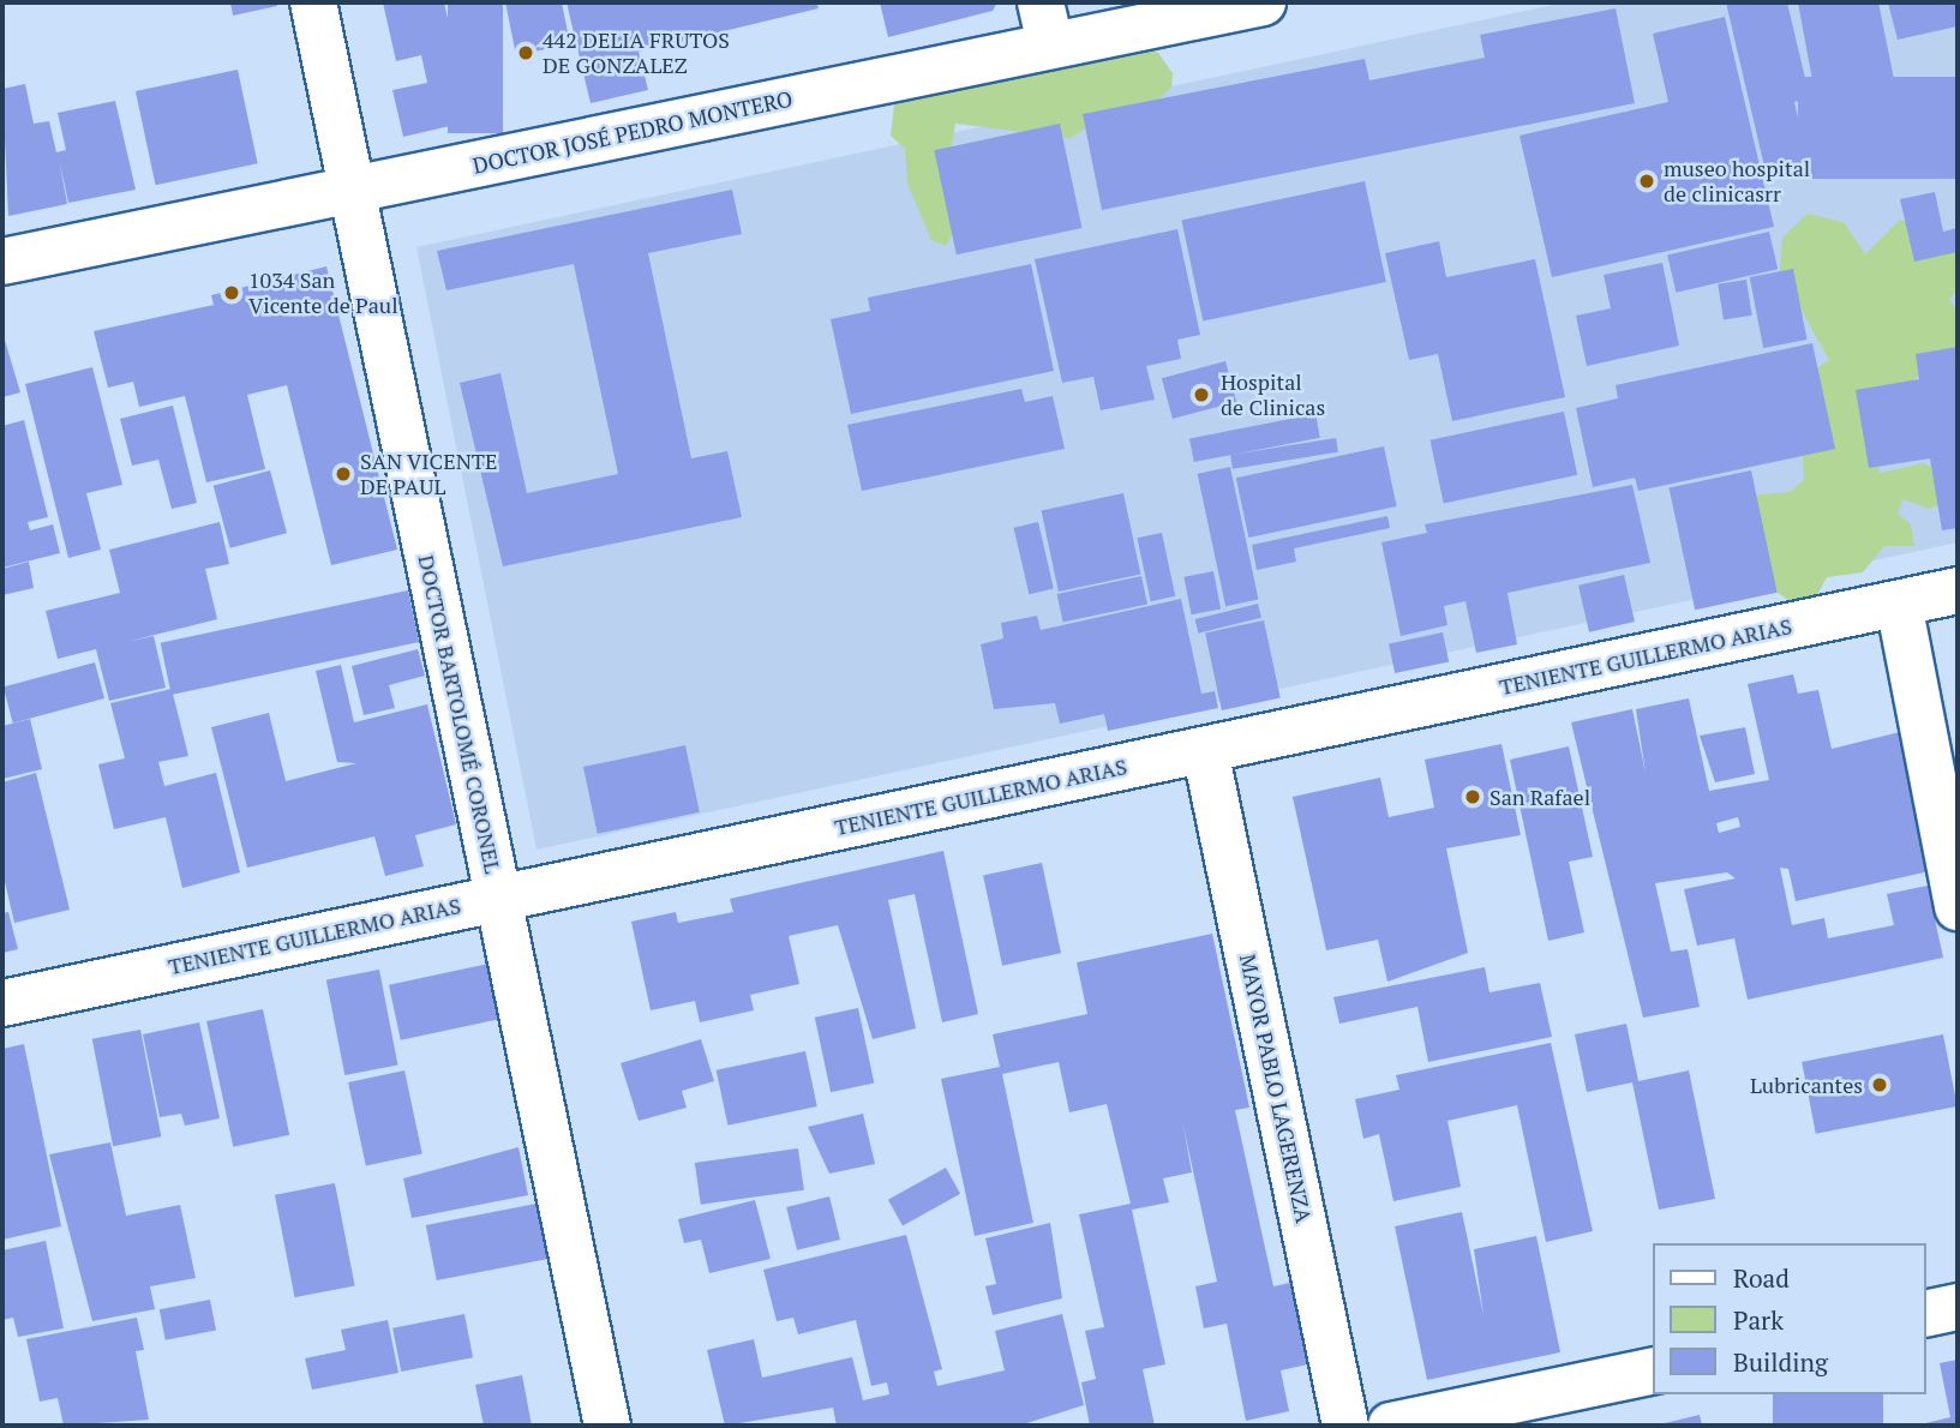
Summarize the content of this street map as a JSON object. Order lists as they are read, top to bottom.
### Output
{
  "streets": {
    "street": [
      "DOCTOR JOSÉ PEDRO MONTERO",
      "TENIENTE GUILLERMO ARIAS",
      "DOCTOR BARTOLOMÉ CORONEL",
      "MAYOR PABLO LAGERENZA"
    ]
  },
  "crossings": [
    ["DOCTOR JOSÉ PEDRO MONTERO", "DOCTOR BARTOLOMÉ CORONEL"],
    ["TENIENTE GUILLERMO ARIAS", "DOCTOR BARTOLOMÉ CORONEL"],
    ["TENIENTE GUILLERMO ARIAS", "MAYOR PABLO LAGERENZA"]
  ],
  "places": [
    "442 DELIA FRUTOS DE GONZALEZ",
    "museo hospital de clinicasrr",
    "1034 San Vicente de Paul",
    "Hospital de Clinicas",
    "SAN VICENTE DE PAUL",
    "San Rafael",
    "Lubricantes"
  ],
  "legend": ["Road", "Park", "Building"]
}
